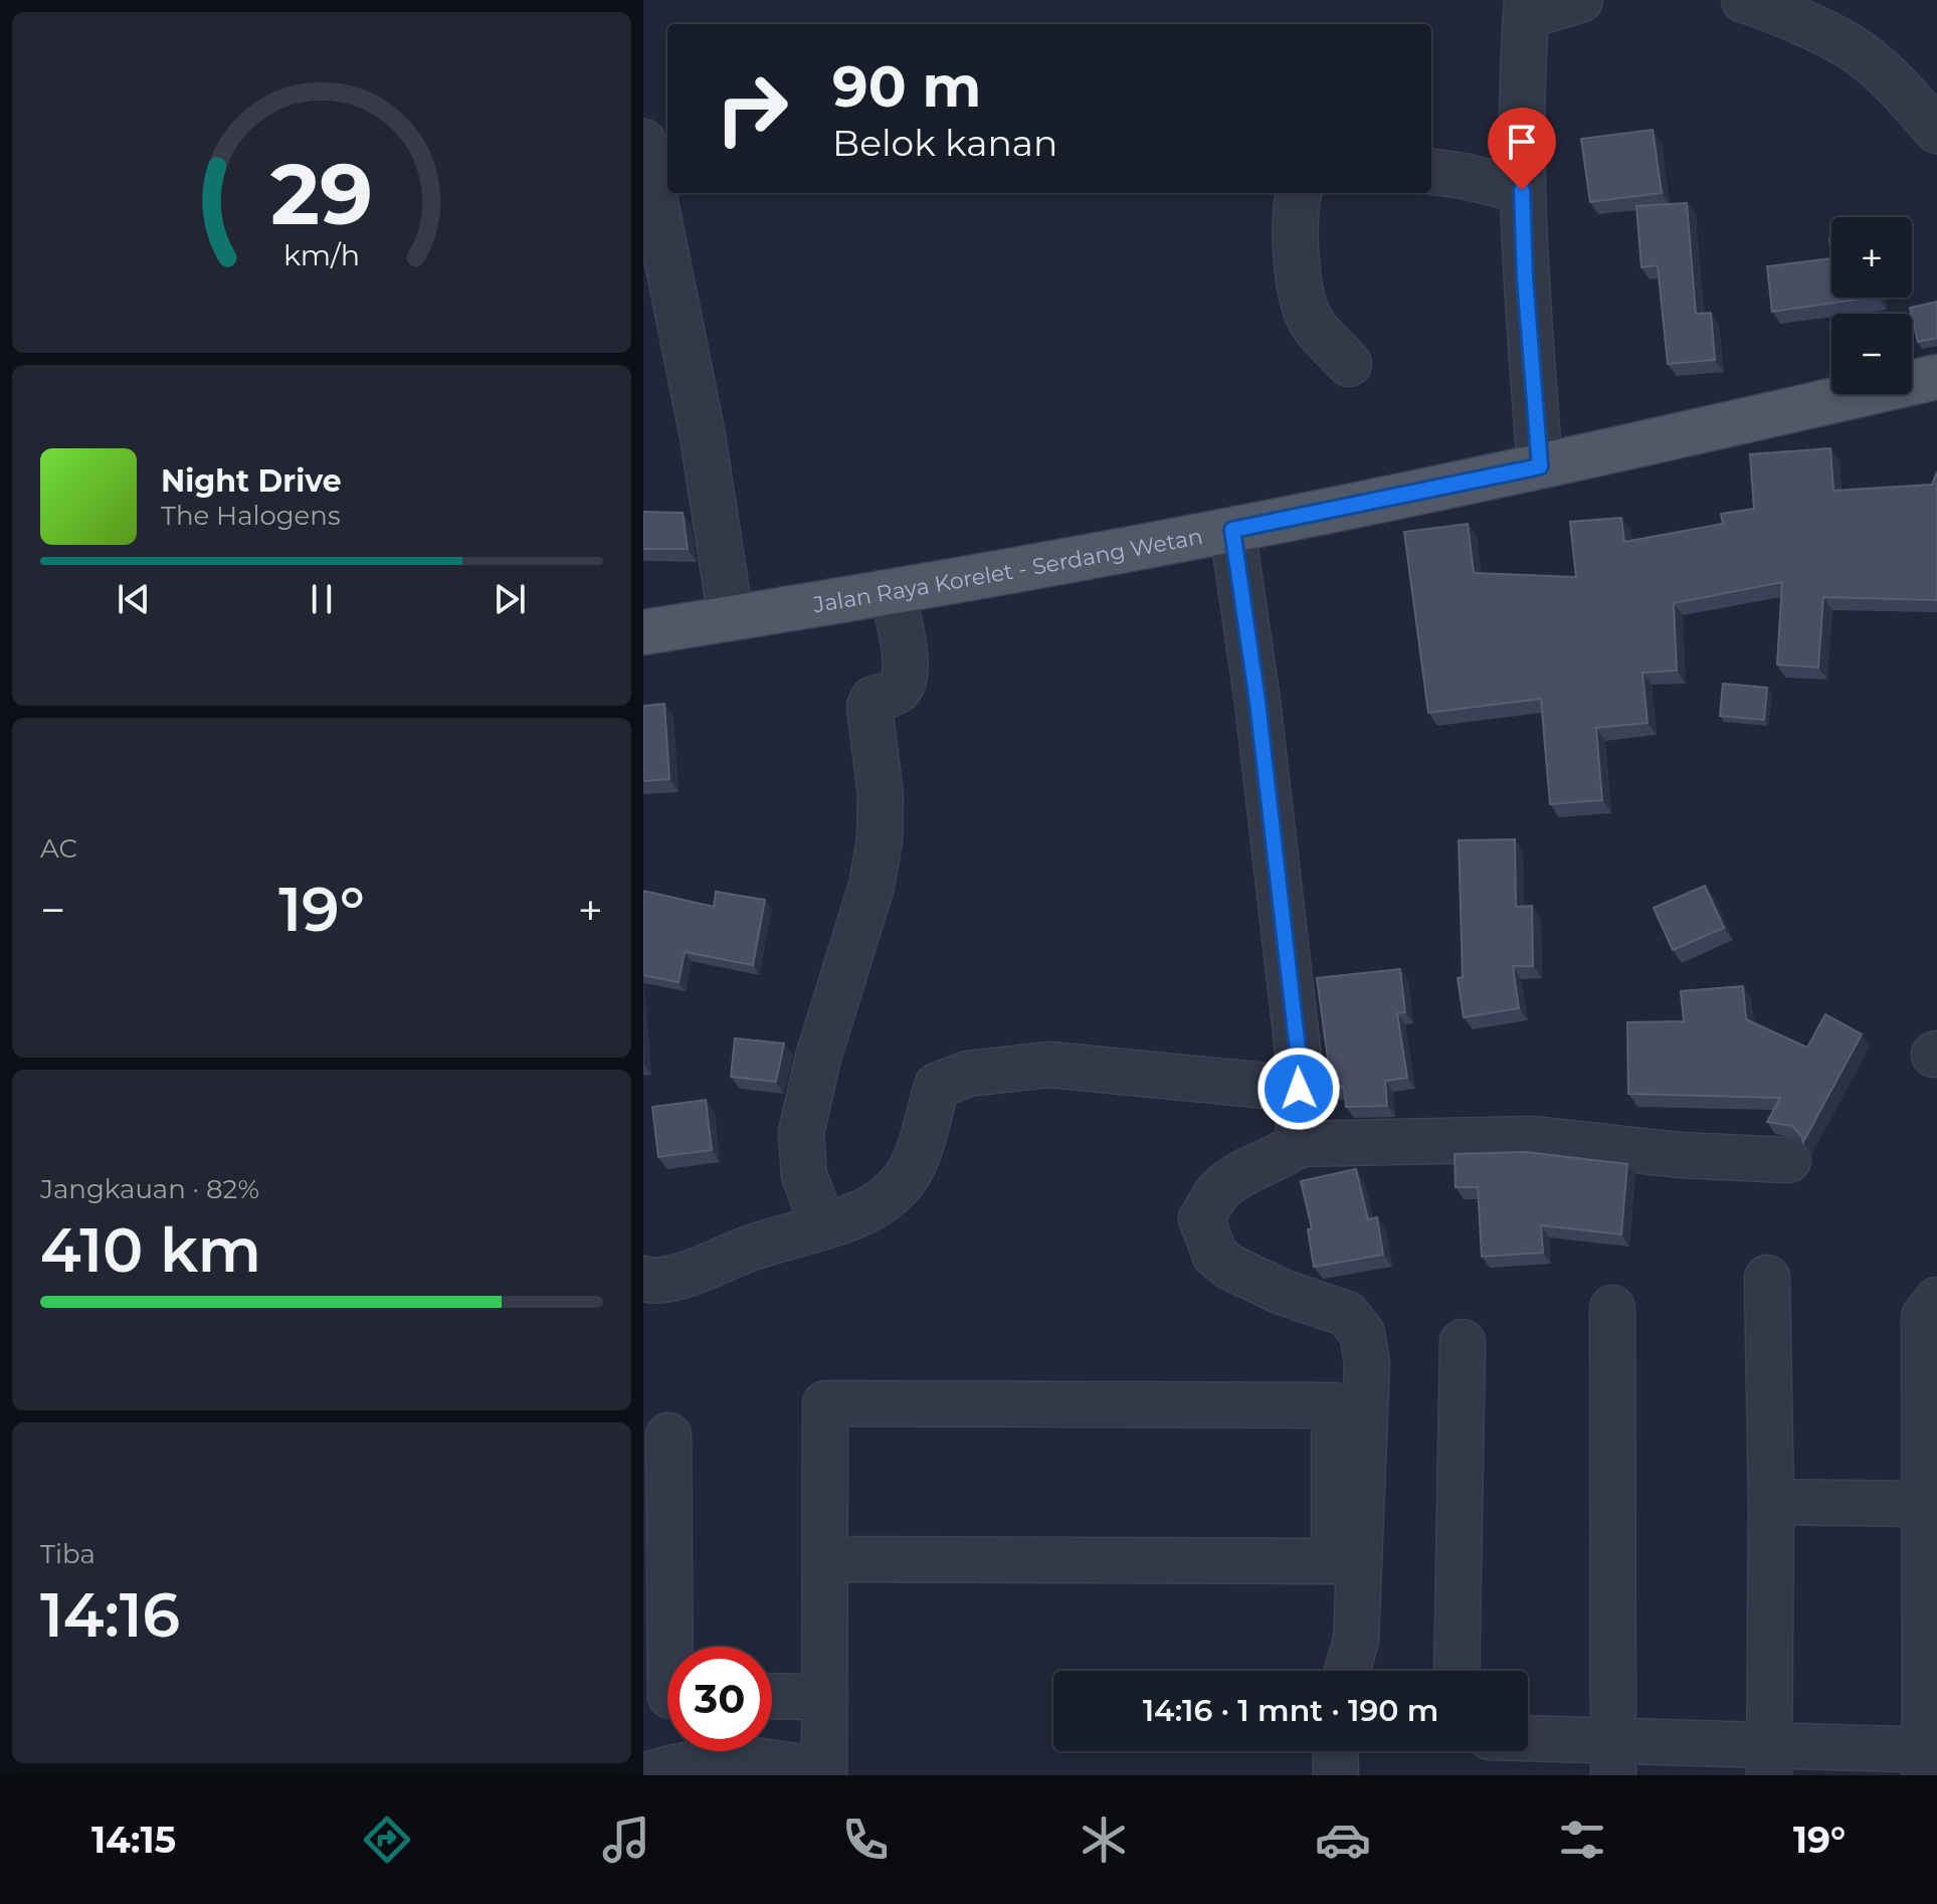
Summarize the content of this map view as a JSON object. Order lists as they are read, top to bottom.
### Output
{
  "streets": {
    "main road": ["Jalan Raya Korelet - Serdang Wetan"]
  },
  "page": {
    "turn": ["90 m", "Belok kanan"],
    "map_buttons": ["+", "−"],
    "song": ["Night Drive", "The Halogens"],
    "tile": [
      "AC",
      ["Jangkauan · 82%", "410 km"],
      ["Tiba", "14:16"]
    ],
    "heat": ["−", "19°", "+"],
    "limit": "30",
    "trip": "14:16 · 1 mnt · 190 m",
    "tabs": ["14:15", "19°"],
    "gauge": ["29", "km/h"]
  }
}
